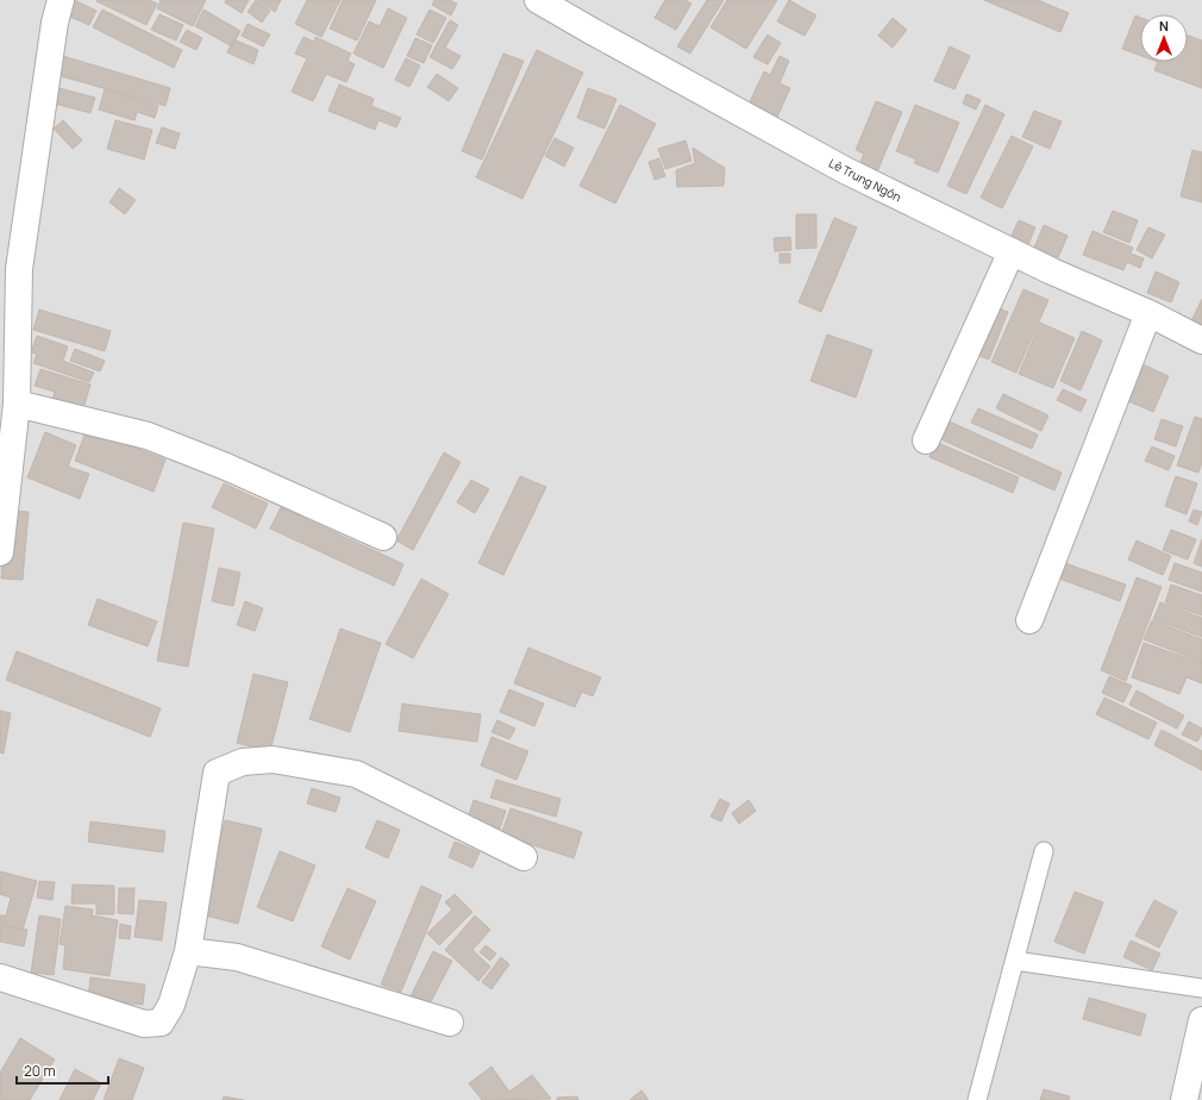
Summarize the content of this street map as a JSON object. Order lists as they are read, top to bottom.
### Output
{
  "streets": {
    "street": ["Lê Trung Ngôn"]
  },
  "scale_bar": "20 m",
  "north": "top"
}
